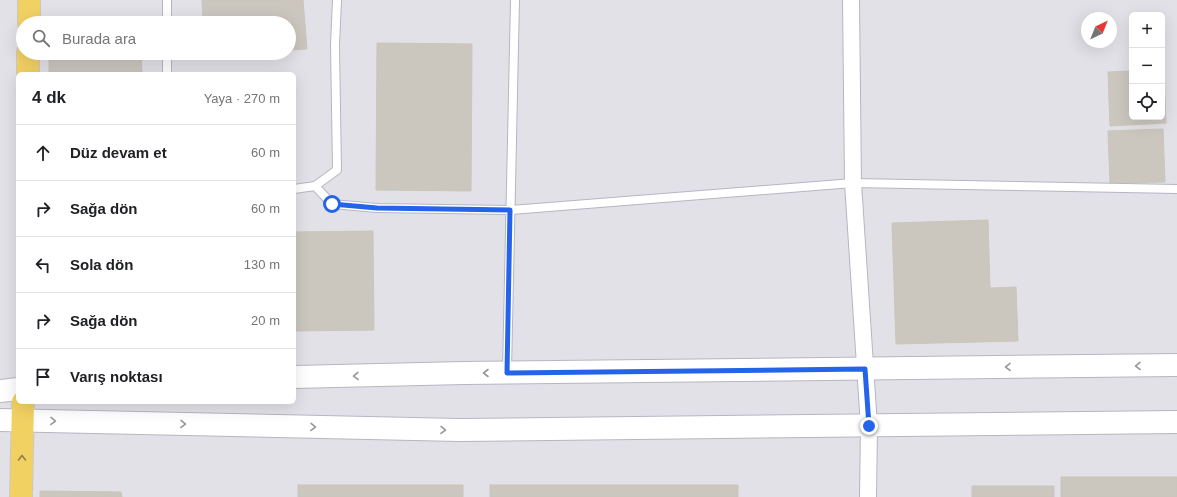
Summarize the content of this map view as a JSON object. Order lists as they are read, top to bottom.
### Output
{
  "north": "top right",
  "page": {
    "map_buttons": ["+", "−"],
    "search": "Burada ara",
    "heading": ["4 dk", "Yaya · 270 m"],
    "list": [
      ["Düz devam et", "60 m"],
      ["Sağa dön", "60 m"],
      ["Sola dön", "130 m"],
      ["Sağa dön", "20 m"],
      "Varış noktası"
    ]
  }
}
